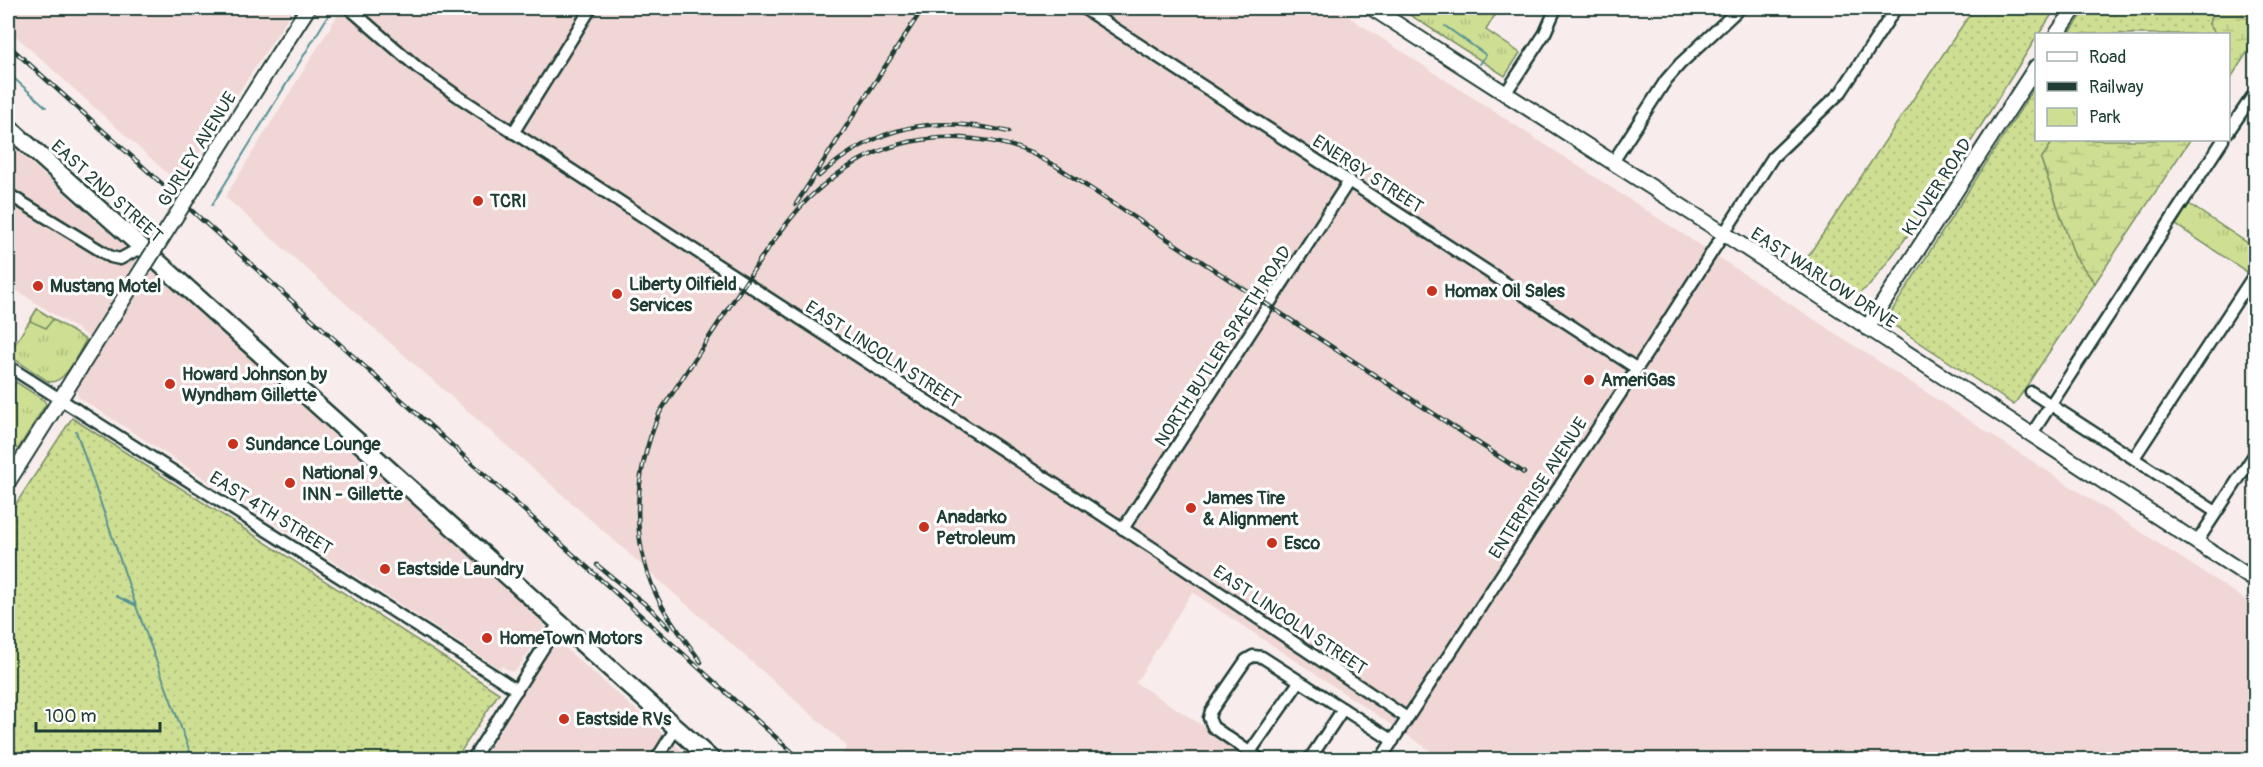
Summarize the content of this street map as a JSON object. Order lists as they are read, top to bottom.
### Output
{
  "streets": {
    "main road": ["EAST 2ND STREET"],
    "street": [
      "GURLEY AVENUE",
      "ENERGY STREET",
      "KLUVER ROAD",
      "EAST WARLOW DRIVE",
      "NORTH BUTLER SPAETH ROAD",
      "EAST LINCOLN STREET",
      "ENTERPRISE AVENUE",
      "EAST 4TH STREET"
    ]
  },
  "crossings": [
    ["GURLEY AVENUE", "EAST 4TH STREET"],
    ["ENERGY STREET", "NORTH BUTLER SPAETH ROAD"],
    ["ENERGY STREET", "ENTERPRISE AVENUE"],
    ["KLUVER ROAD", "EAST WARLOW DRIVE"],
    ["EAST WARLOW DRIVE", "ENTERPRISE AVENUE"],
    ["NORTH BUTLER SPAETH ROAD", "EAST LINCOLN STREET"],
    ["EAST LINCOLN STREET", "ENTERPRISE AVENUE"]
  ],
  "places": [
    "TCRI",
    "Mustang Motel",
    "Homax Oil Sales",
    "Liberty Oilfield Services",
    "AmeriGas",
    "Howard Johnson by Wyndham Gillette",
    "Sundance Lounge",
    "National 9 INN - Gillette",
    "James Tire & Alignment",
    "Anadarko Petroleum",
    "Esco",
    "Eastside Laundry",
    "HomeTown Motors",
    "Eastside RVs"
  ],
  "legend": ["Road", "Railway", "Park"],
  "scale_bar": "100 m"
}
